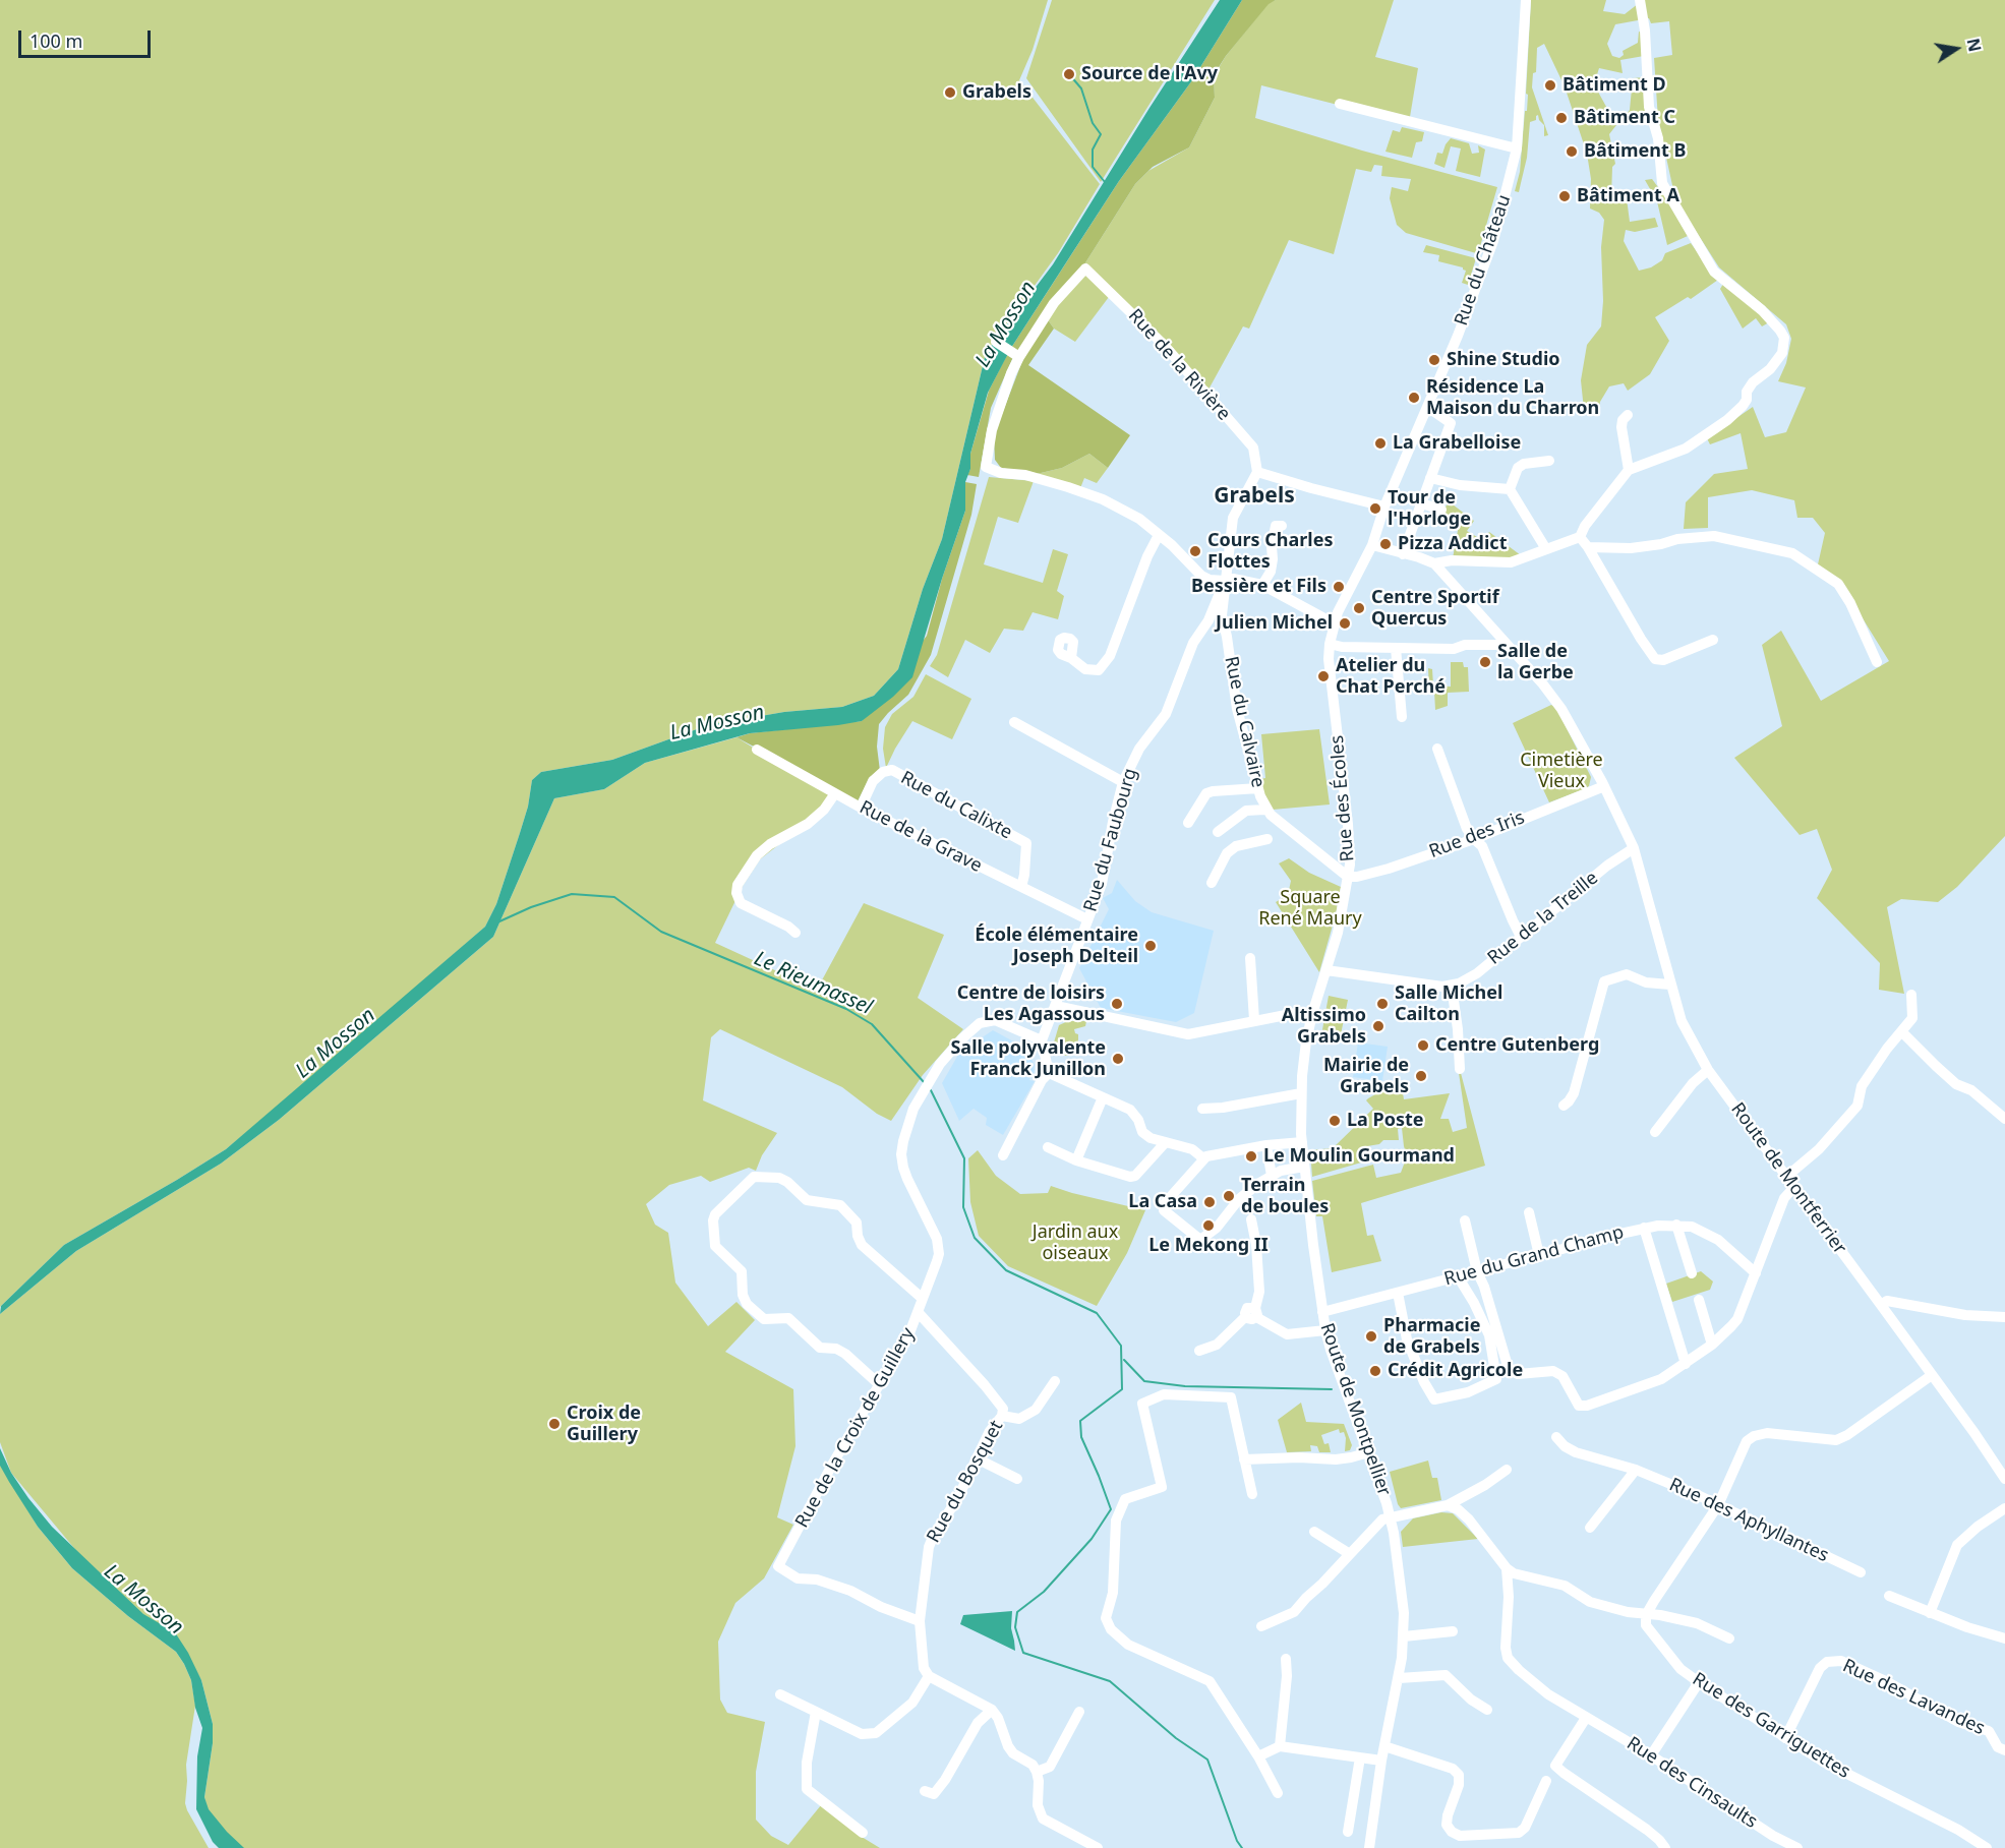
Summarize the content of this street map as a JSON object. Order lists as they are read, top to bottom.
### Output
{
  "streets": {
    "street": [
      "Rue du Château",
      "Rue de la Rivière",
      "Rue du Calvaire",
      "Rue des Écoles",
      "Rue du Calixte",
      "Rue des Iris",
      "Rue de la Grave",
      "Rue du Faubourg",
      "Rue de la Treille",
      "Route de Montferrier",
      "Rue du Grand Champ",
      "Route de Montpellier",
      "Rue de la Croix de Guillery",
      "Rue du Bosquet",
      "Rue des Aphyllantes",
      "Rue des Lavandes",
      "Rue des Garriguettes",
      "Rue des Cinsaults"
    ]
  },
  "crossings": [
    ["Rue du Château", "Rue des Écoles"],
    ["Rue du Calvaire", "Rue des Écoles"],
    ["Rue du Calvaire", "Rue des Iris"],
    ["Rue du Calvaire", "Rue du Faubourg"],
    ["Rue des Écoles", "Rue des Iris"],
    ["Rue des Écoles", "Route de Montpellier"],
    ["Rue du Calixte", "Rue de la Grave"],
    ["Rue des Iris", "Route de Montferrier"],
    ["Rue de la Grave", "Rue du Faubourg"],
    ["Rue du Faubourg", "Rue de la Croix de Guillery"],
    ["Rue de la Treille", "Route de Montferrier"],
    ["Rue du Grand Champ", "Route de Montpellier"],
    ["Rue de la Croix de Guillery", "Rue du Bosquet"],
    ["Rue des Lavandes", "Rue des Garriguettes"]
  ],
  "districts": ["Grabels"],
  "water": ["La Mosson", "Le Rieumassel"],
  "parks": ["Cimetière Vieux", "Square René Maury", "Jardin aux oiseaux"],
  "places": [
    "Source de l'Avy",
    "Bâtiment D",
    "Grabels",
    "Bâtiment C",
    "Bâtiment B",
    "Bâtiment A",
    "Shine Studio",
    "Résidence La Maison du Charron",
    "La Grabelloise",
    "Tour de l'Horloge",
    "Pizza Addict",
    "Cours Charles Flottes",
    "Bessière et Fils",
    "Centre Sportif Quercus",
    "Julien Michel",
    "Salle de la Gerbe",
    "Atelier du Chat Perché",
    "École élémentaire Joseph Delteil",
    "Centre de loisirs Les Agassous",
    "Salle Michel Cailton",
    "Altissimo Grabels",
    "Centre Gutenberg",
    "Salle polyvalente Franck Junillon",
    "Mairie de Grabels",
    "La Poste",
    "Le Moulin Gourmand",
    "Terrain de boules",
    "La Casa",
    "Le Mekong II",
    "Pharmacie de Grabels",
    "Crédit Agricole",
    "Croix de Guillery"
  ],
  "scale_bar": "100 m",
  "north": "right"
}
